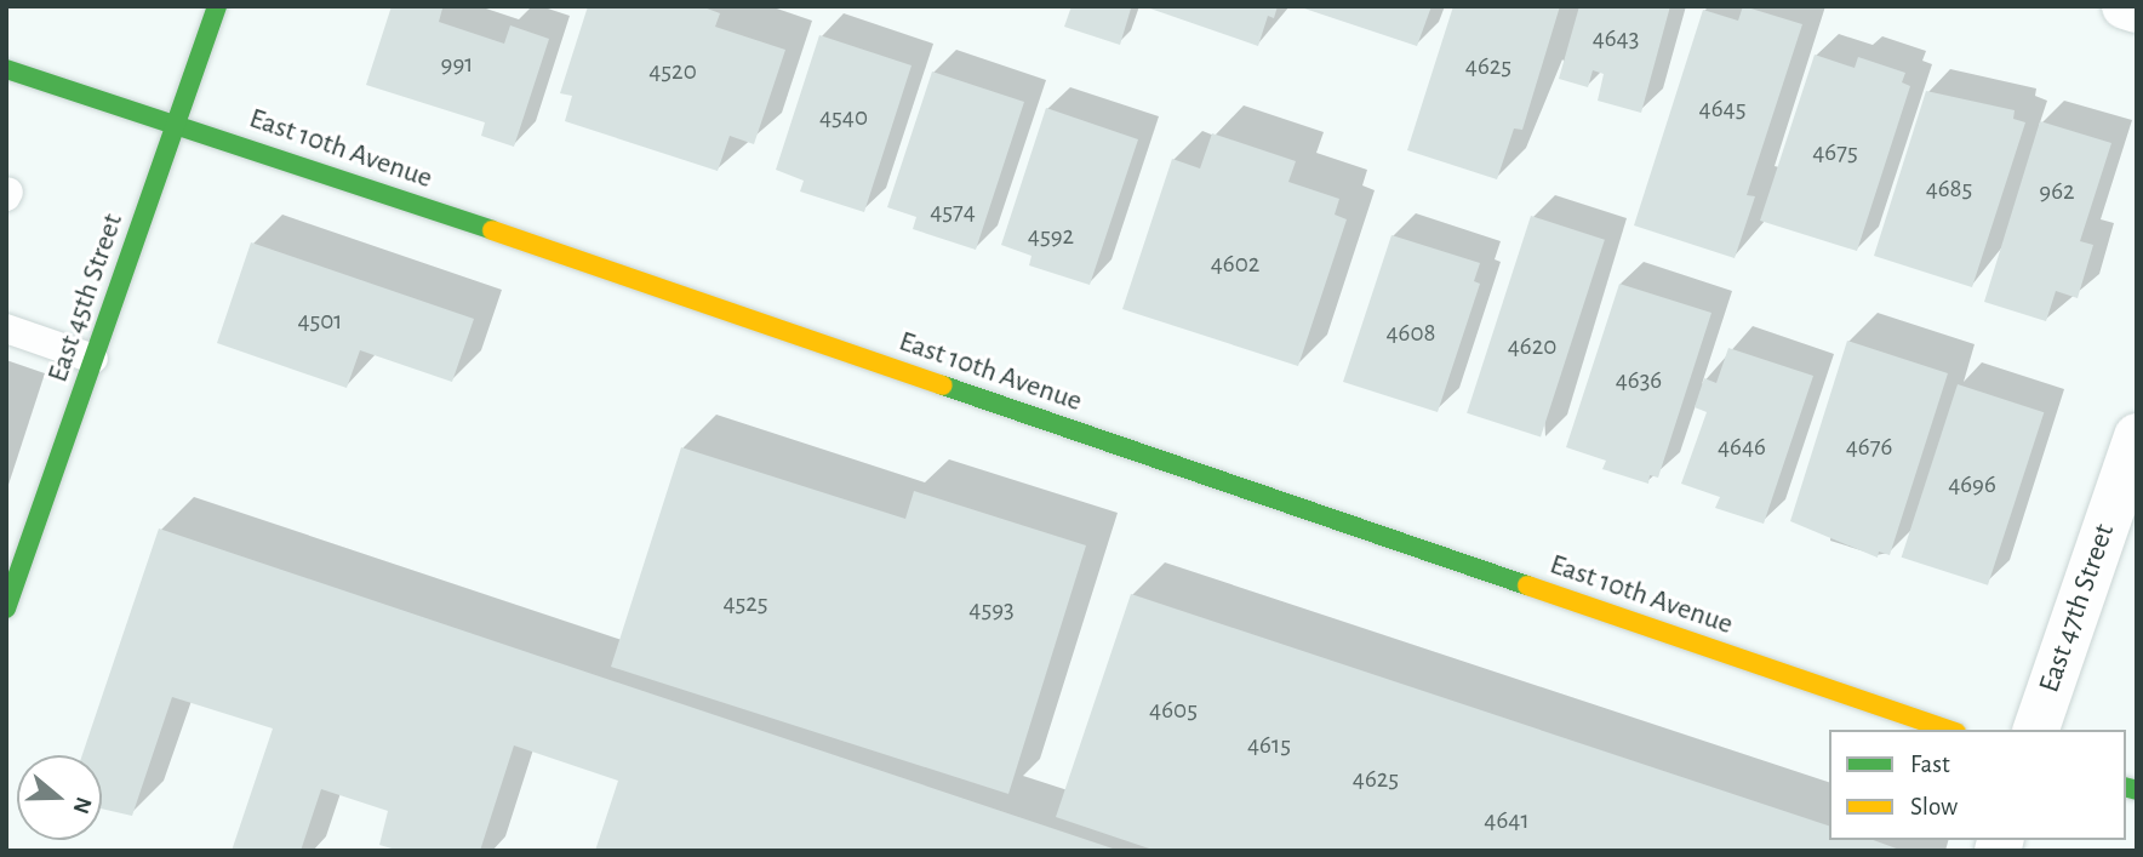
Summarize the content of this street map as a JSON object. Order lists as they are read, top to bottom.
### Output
{
  "streets": {
    "street": ["East 10th Avenue", "East 45th Street", "East 47th Street"]
  },
  "crossings": [
    ["East 10th Avenue", "East 45th Street"]
  ],
  "house_numbers": [
    "4643",
    "991",
    "4625",
    "4520",
    "4645",
    "4540",
    "4675",
    "4685",
    "962",
    "4574",
    "4592",
    "4602",
    "4501",
    "4608",
    "4620",
    "4636",
    "4646",
    "4676",
    "4696",
    "4525",
    "4593",
    "4605",
    "4615",
    "4625",
    "4641"
  ],
  "legend": ["Fast", "Slow"],
  "north": "right"
}
